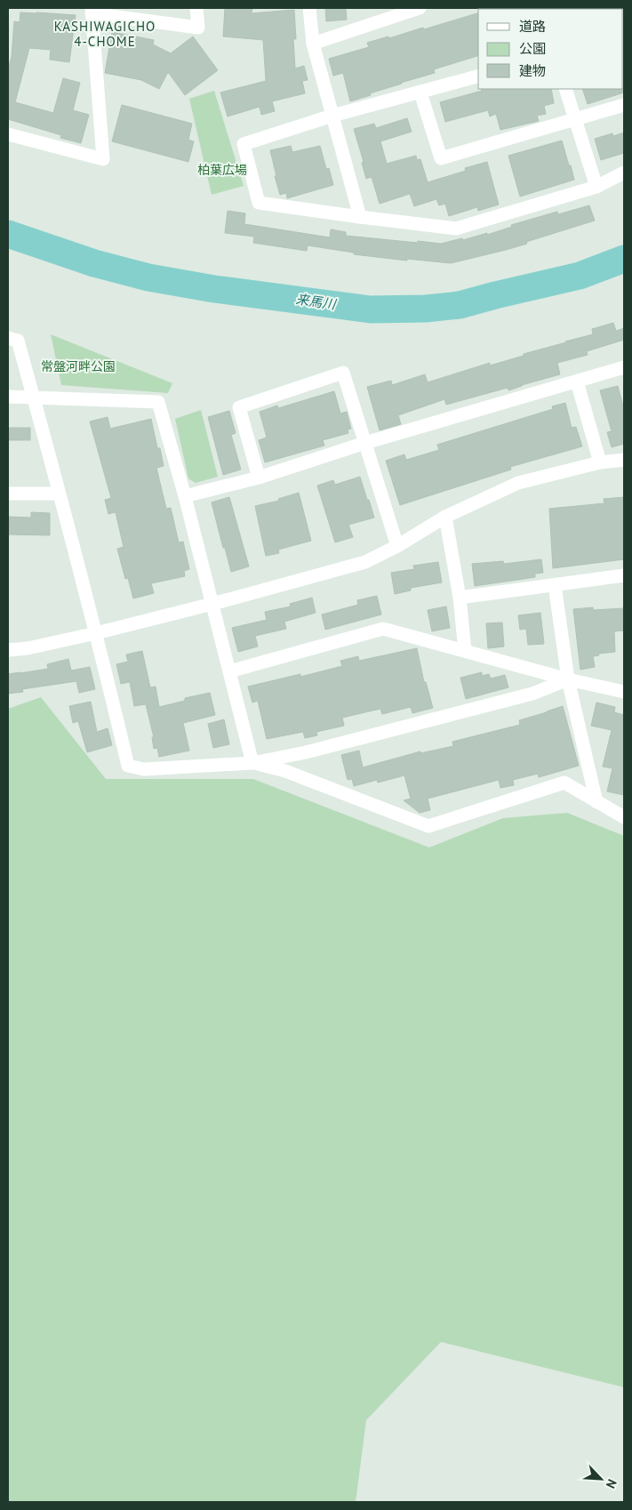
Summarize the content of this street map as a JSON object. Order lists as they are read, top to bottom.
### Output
{
  "districts": ["KASHIWAGICHO 4-CHOME"],
  "water": ["来馬川"],
  "parks": ["柏葉広場", "常盤河畔公園"],
  "legend": ["道路", "公園", "建物"],
  "north": "bottom right"
}
